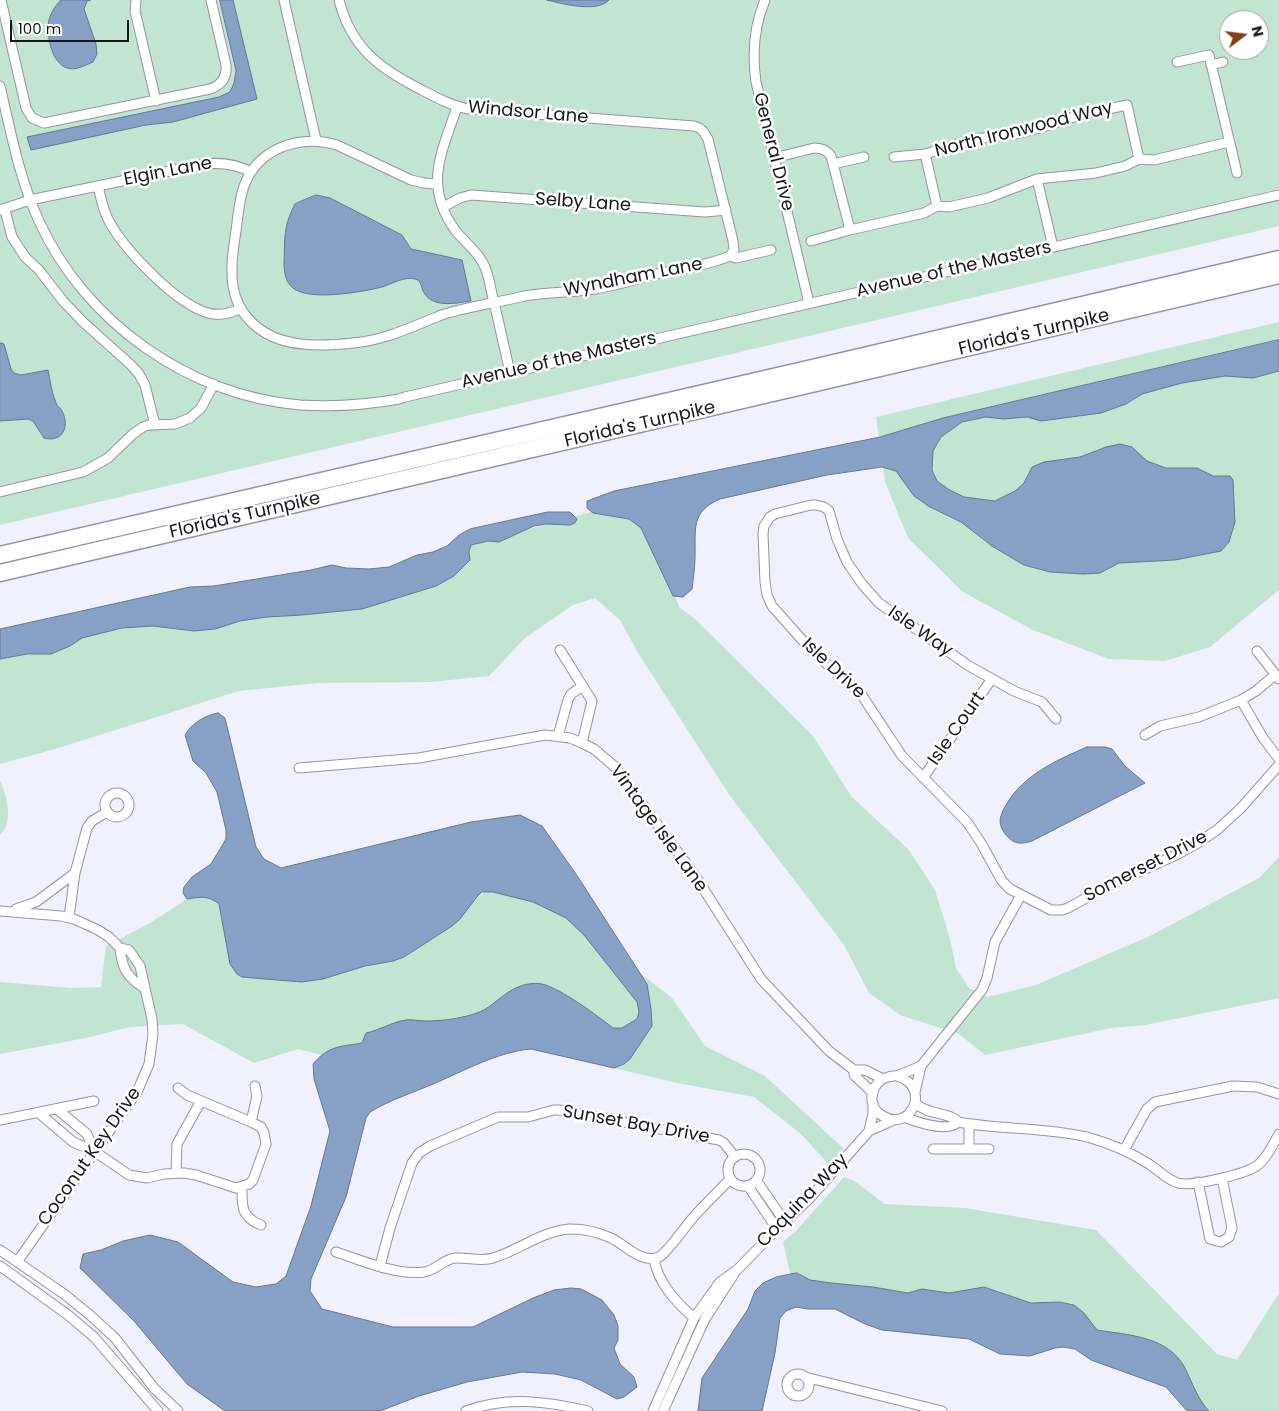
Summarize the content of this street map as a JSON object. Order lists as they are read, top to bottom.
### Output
{
  "streets": {
    "highway": ["Florida's Turnpike"],
    "street": [
      "Windsor Lane",
      "North Ironwood Way",
      "General Drive",
      "Elgin Lane",
      "Selby Lane",
      "Avenue of the Masters",
      "Wyndham Lane",
      "Isle Way",
      "Isle Drive",
      "Isle Court",
      "Vintage Isle Lane",
      "Somerset Drive",
      "Sunset Bay Drive",
      "Coconut Key Drive",
      "Coquina Way"
    ]
  },
  "crossings": [
    ["Windsor Lane", "Selby Lane"],
    ["General Drive", "Avenue of the Masters"],
    ["Elgin Lane", "Avenue of the Masters"],
    ["Elgin Lane", "Wyndham Lane"],
    ["Isle Way", "Isle Drive"],
    ["Isle Way", "Isle Court"],
    ["Isle Drive", "Isle Court"],
    ["Isle Drive", "Somerset Drive"],
    ["Vintage Isle Lane", "Coquina Way"]
  ],
  "scale_bar": "100 m",
  "north": "right"
}
